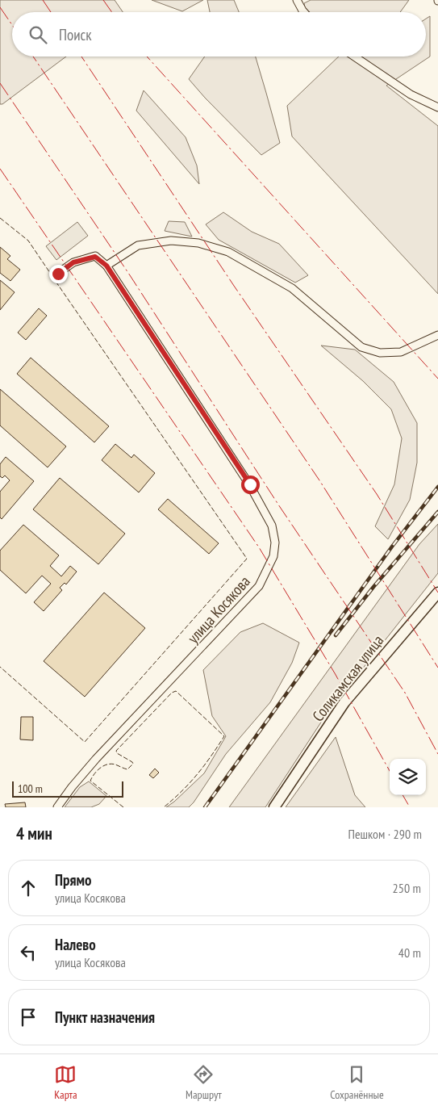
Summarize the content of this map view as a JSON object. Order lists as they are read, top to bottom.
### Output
{
  "streets": {
    "main road": ["Соликамская улица"],
    "street": ["улица Косякова"]
  },
  "scale_bar": "100 m",
  "page": {
    "search": "Поиск",
    "scale": "100 m",
    "heading": ["4 мин", "Пешком · 290 m"],
    "list": [
      ["Прямо", "улица Косякова", "250 m"],
      ["Налево", "улица Косякова", "40 m"],
      "Пункт назначения"
    ],
    "nav": ["Карта", "Маршрут", "Сохранённые"]
  }
}
